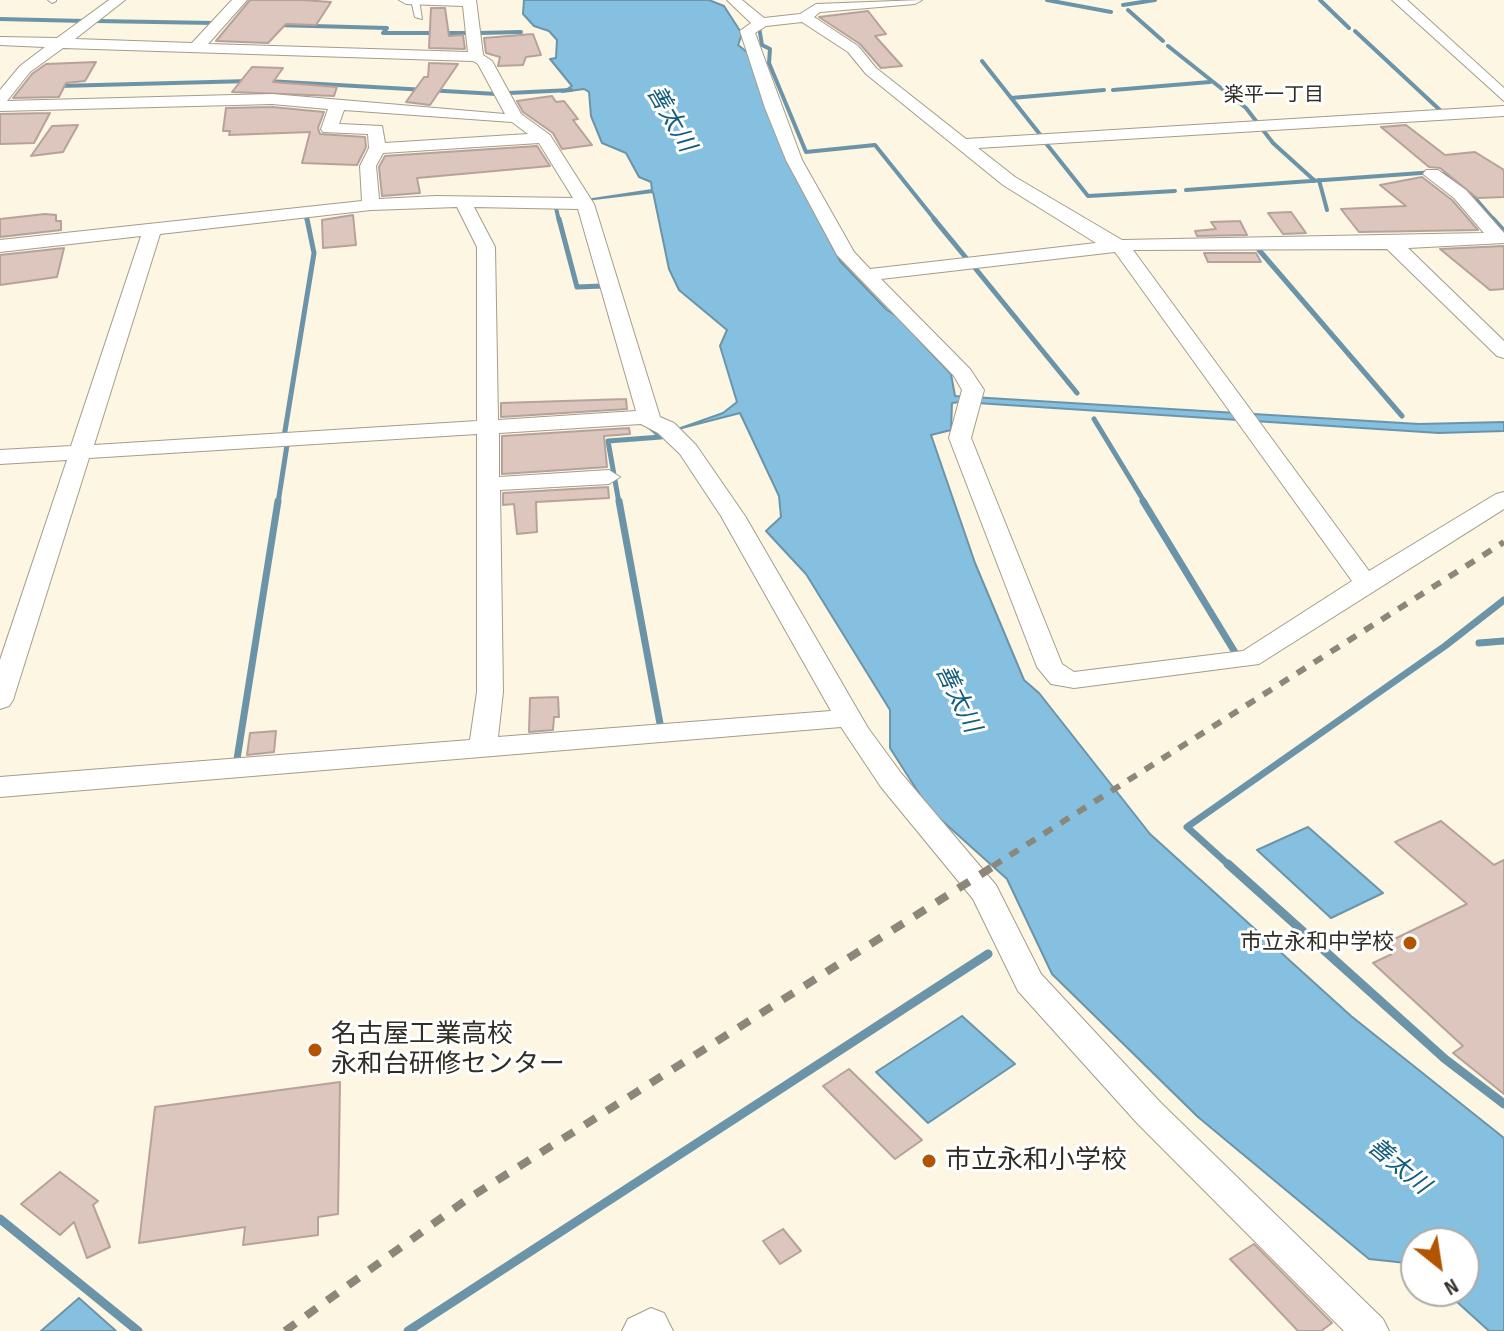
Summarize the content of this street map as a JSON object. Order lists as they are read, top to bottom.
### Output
{
  "districts": ["楽平一丁目"],
  "water": ["善太川"],
  "places": ["市立永和中学校", "名古屋工業高校 永和台研修センター", "市立永和小学校"],
  "north": "bottom right"
}
